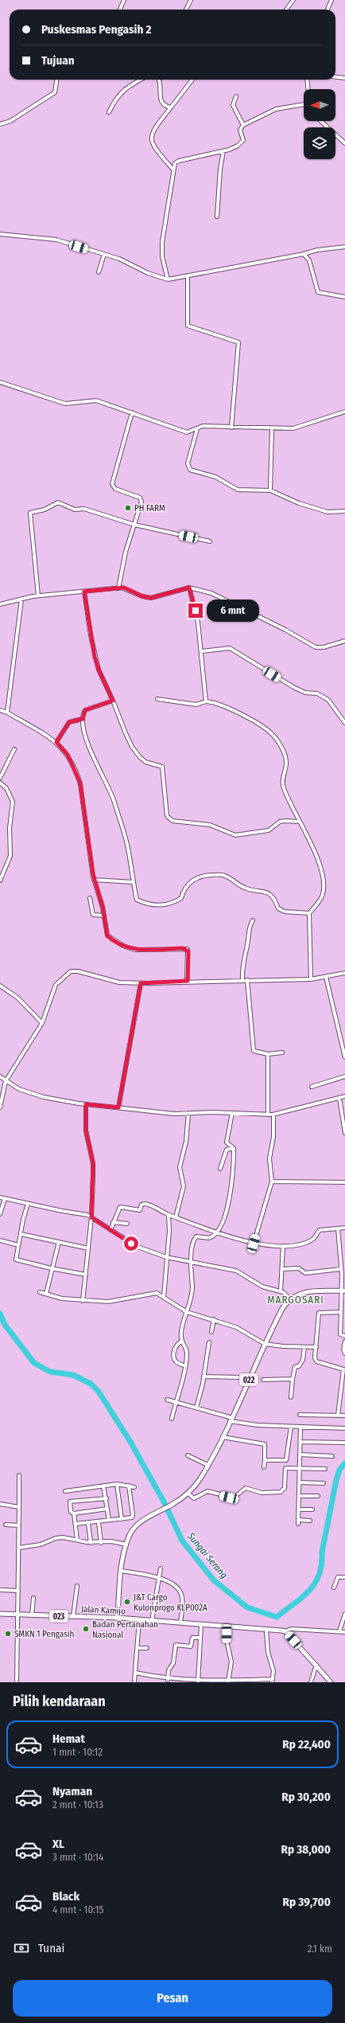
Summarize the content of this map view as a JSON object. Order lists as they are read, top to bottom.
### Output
{
  "streets": {
    "main road": ["022", "Jalan Kamijo", "023"]
  },
  "crossings": [
    ["022", "Jalan Kamijo"]
  ],
  "districts": ["MARGOSARI"],
  "water": ["Sungai Serang"],
  "places": [
    "PH FARM",
    "J&T Cargo Kulonprogo KLP002A",
    "Badan Pertanahan Nasional",
    "SMKN 1 Pengasih"
  ],
  "north": "left",
  "page": {
    "banner": ["Puskesmas Pengasih 2", "Tujuan"],
    "bubble": "6 mnt",
    "heading": "Pilih kendaraan",
    "list": [
      {
        "name": "Hemat",
        "note": "1 mnt · 10:12",
        "value": "Rp 22,400"
      },
      {
        "name": "Nyaman",
        "note": "2 mnt · 10:13",
        "value": "Rp 30,200"
      },
      {
        "name": "XL",
        "note": "3 mnt · 10:14",
        "value": "Rp 38,000"
      },
      {
        "name": "Black",
        "note": "4 mnt · 10:15",
        "value": "Rp 39,700"
      }
    ],
    "pay": ["Tunai", "2.1 km"],
    "buttons": "Pesan"
  }
}
